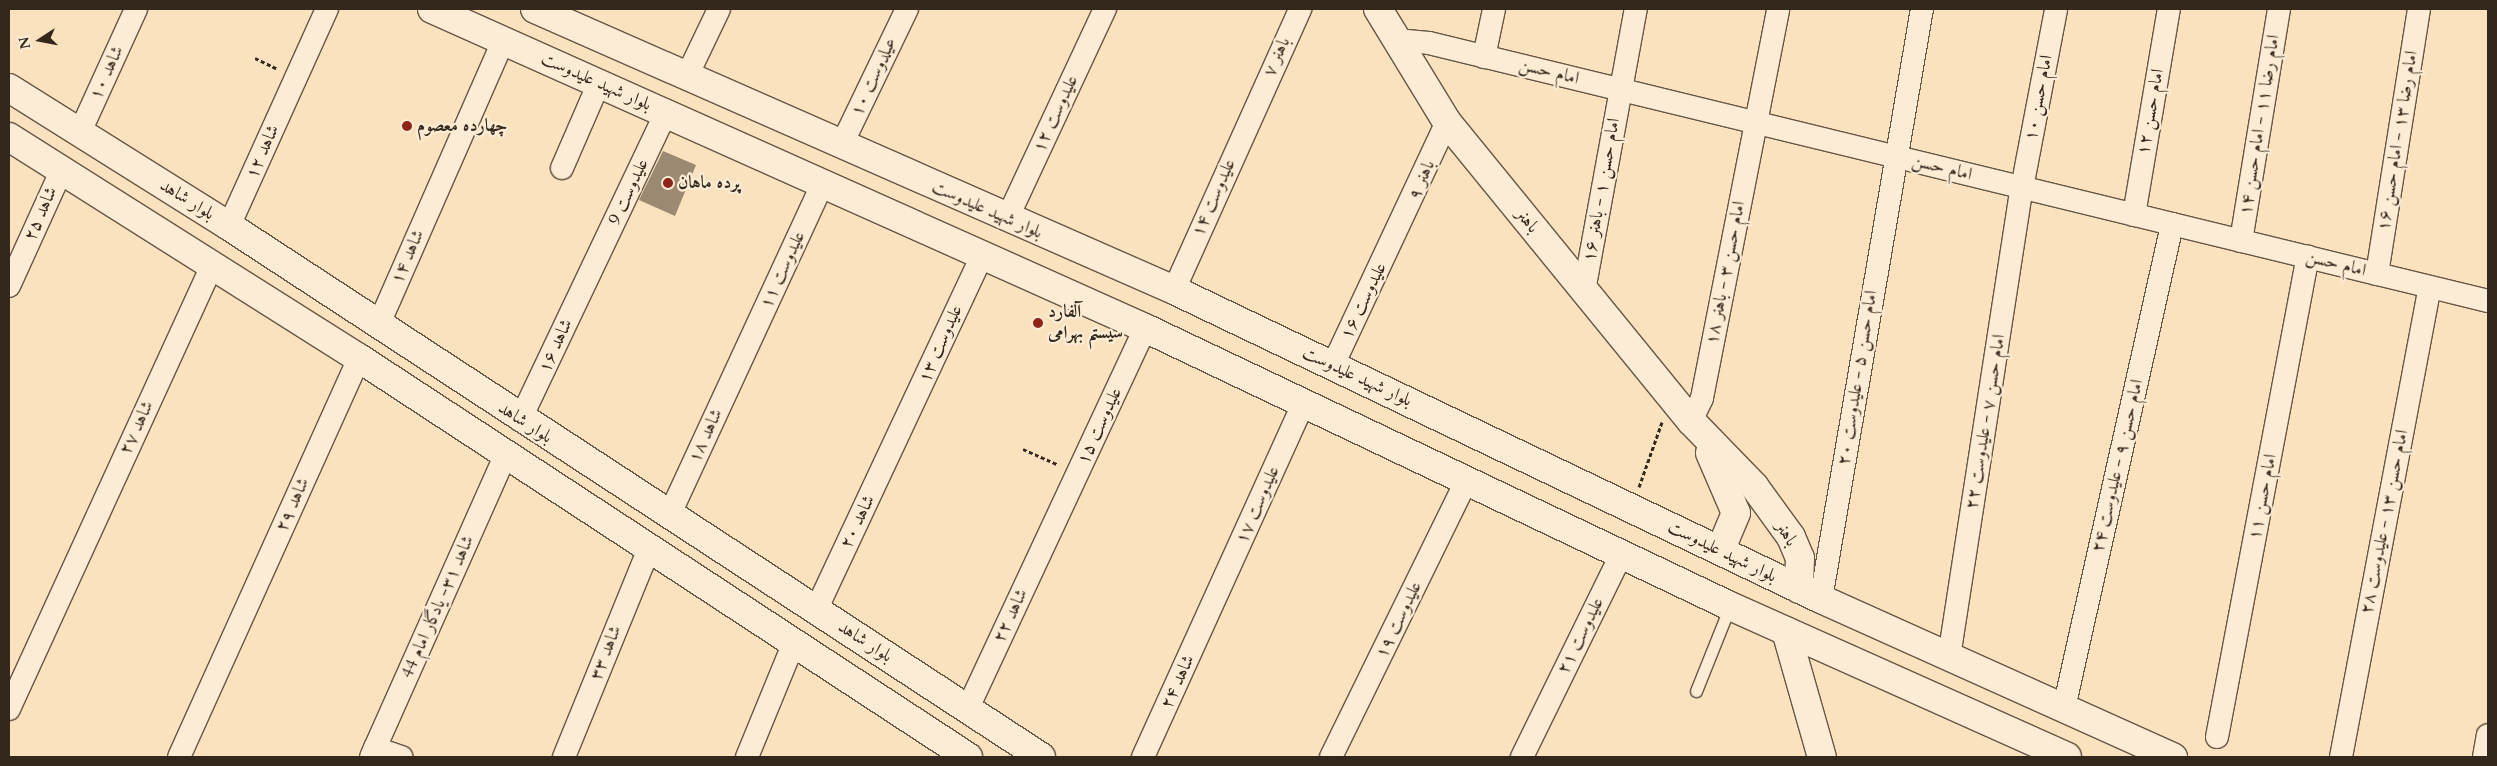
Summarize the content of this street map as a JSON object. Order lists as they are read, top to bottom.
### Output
{
  "streets": {
    "main road": ["بلوار شهید علیدوست", "بلوار شاهد", "باهنر"],
    "street": [
      "باهنر ۷",
      "امام حسن",
      "شاهد ۱۰",
      "عیلدوست ۱۰",
      "امام حسن ۱۰",
      "امام حسن ۱۲",
      "علیدوست ۱۲",
      "امام رضا ۱۱ - امام حسن ۱۴",
      "امام رضا ۱۳ - امام حسن ۱۶",
      "شاهد ۱۲",
      "باهنر ۹",
      "امام حسن ۱ - باهنر ۱۶",
      "علیدوست 9",
      "علیدوست ۱۴",
      "شاهد ۲۵",
      "شاهد ۱۴",
      "علیدوست ۱۱",
      "امام حسن ۳ - باهنر ۱۸",
      "علیدوست ۱۶",
      "علیدوست ۱۳",
      "شاهد ۱۶",
      "امام حسن ۵ - علیدوست ۲۰",
      "امام حسن ۷ - علیدوست ۲۲",
      "علیدوست ۱۵",
      "شاهد ۲۷",
      "شاهد ۱۸",
      "امام حسن ۹ - علیدوست ۲۴",
      "امام حسن ۱۱",
      "شاهد ۲۹",
      "علیدوست ۱۷",
      "شاهد ۲۰",
      "امام حسن ۱۳ - علیدوست ۲۸",
      "شاهد ۳۱- یادگار امام 44",
      "شاهد ۲۲",
      "علیدوست ۱۹",
      "علیدوست ۲۱",
      "شاهد ۳۳",
      "شاهد ۲۴"
    ]
  },
  "crossings": [
    ["باهنر ۷", "علیدوست ۱۴"],
    ["امام حسن", "امام حسن ۱۰"],
    ["امام حسن", "امام حسن ۱۲"],
    ["امام حسن", "امام رضا ۱۱ - امام حسن ۱۴"],
    ["امام حسن", "امام رضا ۱۳ - امام حسن ۱۶"],
    ["امام حسن", "امام حسن ۱ - باهنر ۱۶"],
    ["امام حسن", "باهنر"],
    ["امام حسن", "امام حسن ۳ - باهنر ۱۸"],
    ["امام حسن", "امام حسن ۵ - علیدوست ۲۰"],
    ["امام حسن", "امام حسن ۷ - علیدوست ۲۲"],
    ["امام حسن", "امام حسن ۹ - علیدوست ۲۴"],
    ["امام حسن", "امام حسن ۱۱"],
    ["امام حسن", "امام حسن ۱۳ - علیدوست ۲۸"],
    ["شاهد ۱۰", "بلوار شاهد"],
    ["عیلدوست ۱۰", "بلوار شهید علیدوست"],
    ["بلوار شهید علیدوست", "علیدوست ۱۲"],
    ["بلوار شهید علیدوست", "علیدوست 9"],
    ["بلوار شهید علیدوست", "علیدوست ۱۴"],
    ["بلوار شهید علیدوست", "باهنر"],
    ["بلوار شهید علیدوست", "شاهد ۱۴"],
    ["بلوار شهید علیدوست", "علیدوست ۱۱"],
    ["بلوار شهید علیدوست", "علیدوست ۱۶"],
    ["بلوار شهید علیدوست", "علیدوست ۱۳"],
    ["بلوار شهید علیدوست", "امام حسن ۵ - علیدوست ۲۰"],
    ["بلوار شهید علیدوست", "امام حسن ۷ - علیدوست ۲۲"],
    ["بلوار شهید علیدوست", "علیدوست ۱۵"],
    ["بلوار شهید علیدوست", "امام حسن ۹ - علیدوست ۲۴"],
    ["بلوار شهید علیدوست", "علیدوست ۱۷"],
    ["بلوار شهید علیدوست", "علیدوست ۱۹"],
    ["بلوار شهید علیدوست", "علیدوست ۲۱"],
    ["امام حسن ۱۰", "امام حسن ۷ - علیدوست ۲۲"],
    ["شاهد ۱۲", "بلوار شاهد"],
    ["باهنر ۹", "باهنر"],
    ["باهنر ۹", "علیدوست ۱۶"],
    ["امام حسن ۱ - باهنر ۱۶", "باهنر"],
    ["علیدوست 9", "شاهد ۱۶"],
    ["بلوار شاهد", "شاهد ۱۴"],
    ["بلوار شاهد", "شاهد ۱۶"],
    ["بلوار شاهد", "شاهد ۱۸"],
    ["بلوار شاهد", "شاهد ۲۰"],
    ["بلوار شاهد", "شاهد ۲۲"],
    ["باهنر", "امام حسن ۳ - باهنر ۱۸"],
    ["باهنر", "امام حسن ۵ - علیدوست ۲۰"],
    ["علیدوست ۱۱", "شاهد ۱۸"],
    ["علیدوست ۱۳", "شاهد ۲۰"],
    ["علیدوست ۱۵", "شاهد ۲۲"],
    ["علیدوست ۱۷", "شاهد ۲۴"]
  ],
  "places": ["چهارده معصوم", "پرده ماهان", "آلفارد سیستم بهرامی"],
  "north": "left"
}
